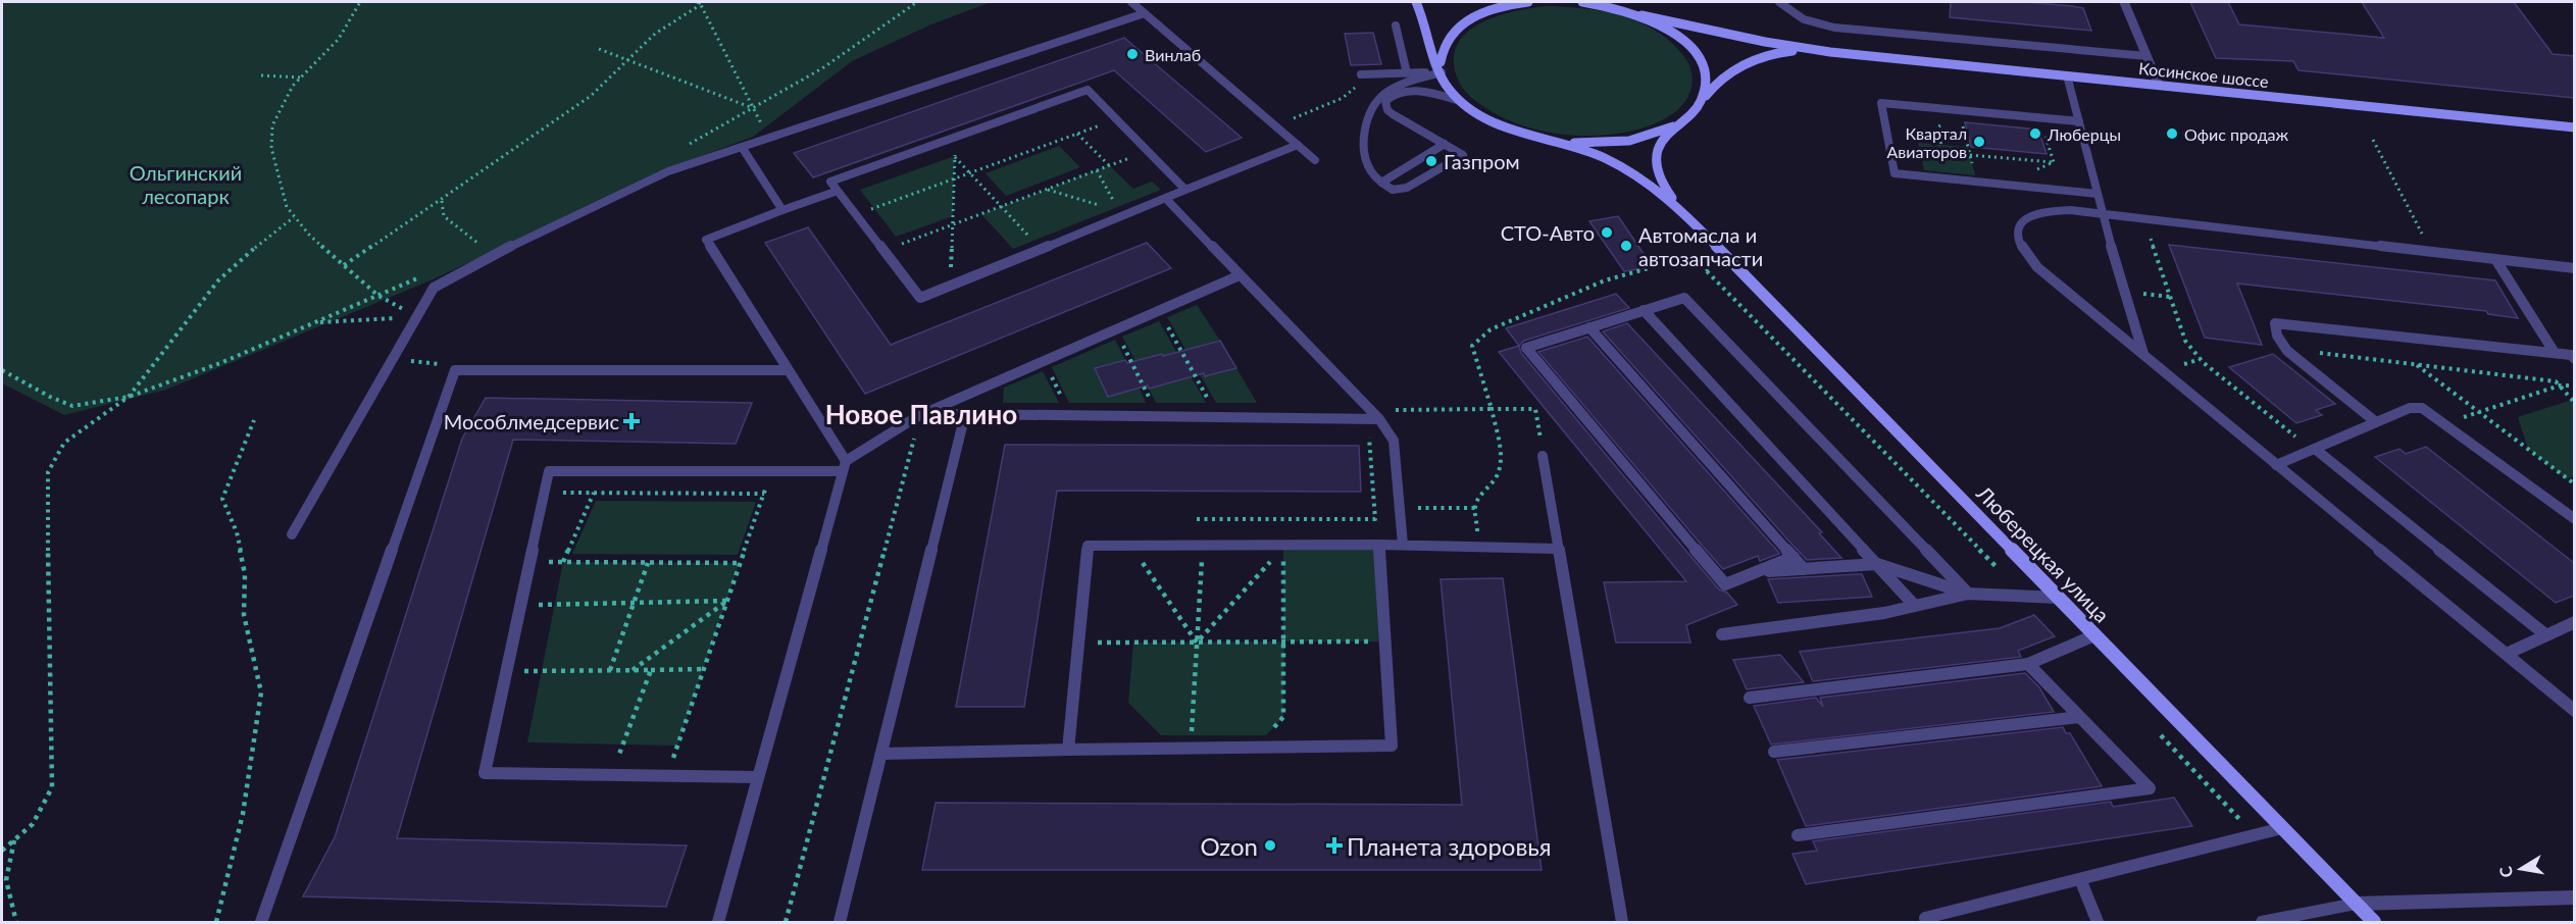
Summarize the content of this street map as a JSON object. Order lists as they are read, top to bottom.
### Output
{
  "streets": {
    "main road": ["Косинское шоссе", "Люберецкая улица"]
  },
  "districts": ["Новое Павлино"],
  "parks": ["Ольгинский лесопарк"],
  "places": {
    "other": [
      "Винлаб",
      "Люберцы",
      "Офис продаж",
      "Квартал Авиаторов",
      "Газпром",
      "СТО-Авто",
      "Автомасла и автозапчасти",
      "Ozon"
    ],
    "health": ["Мособлмедсервис", "Планета здоровья"]
  },
  "north": "left"
}
